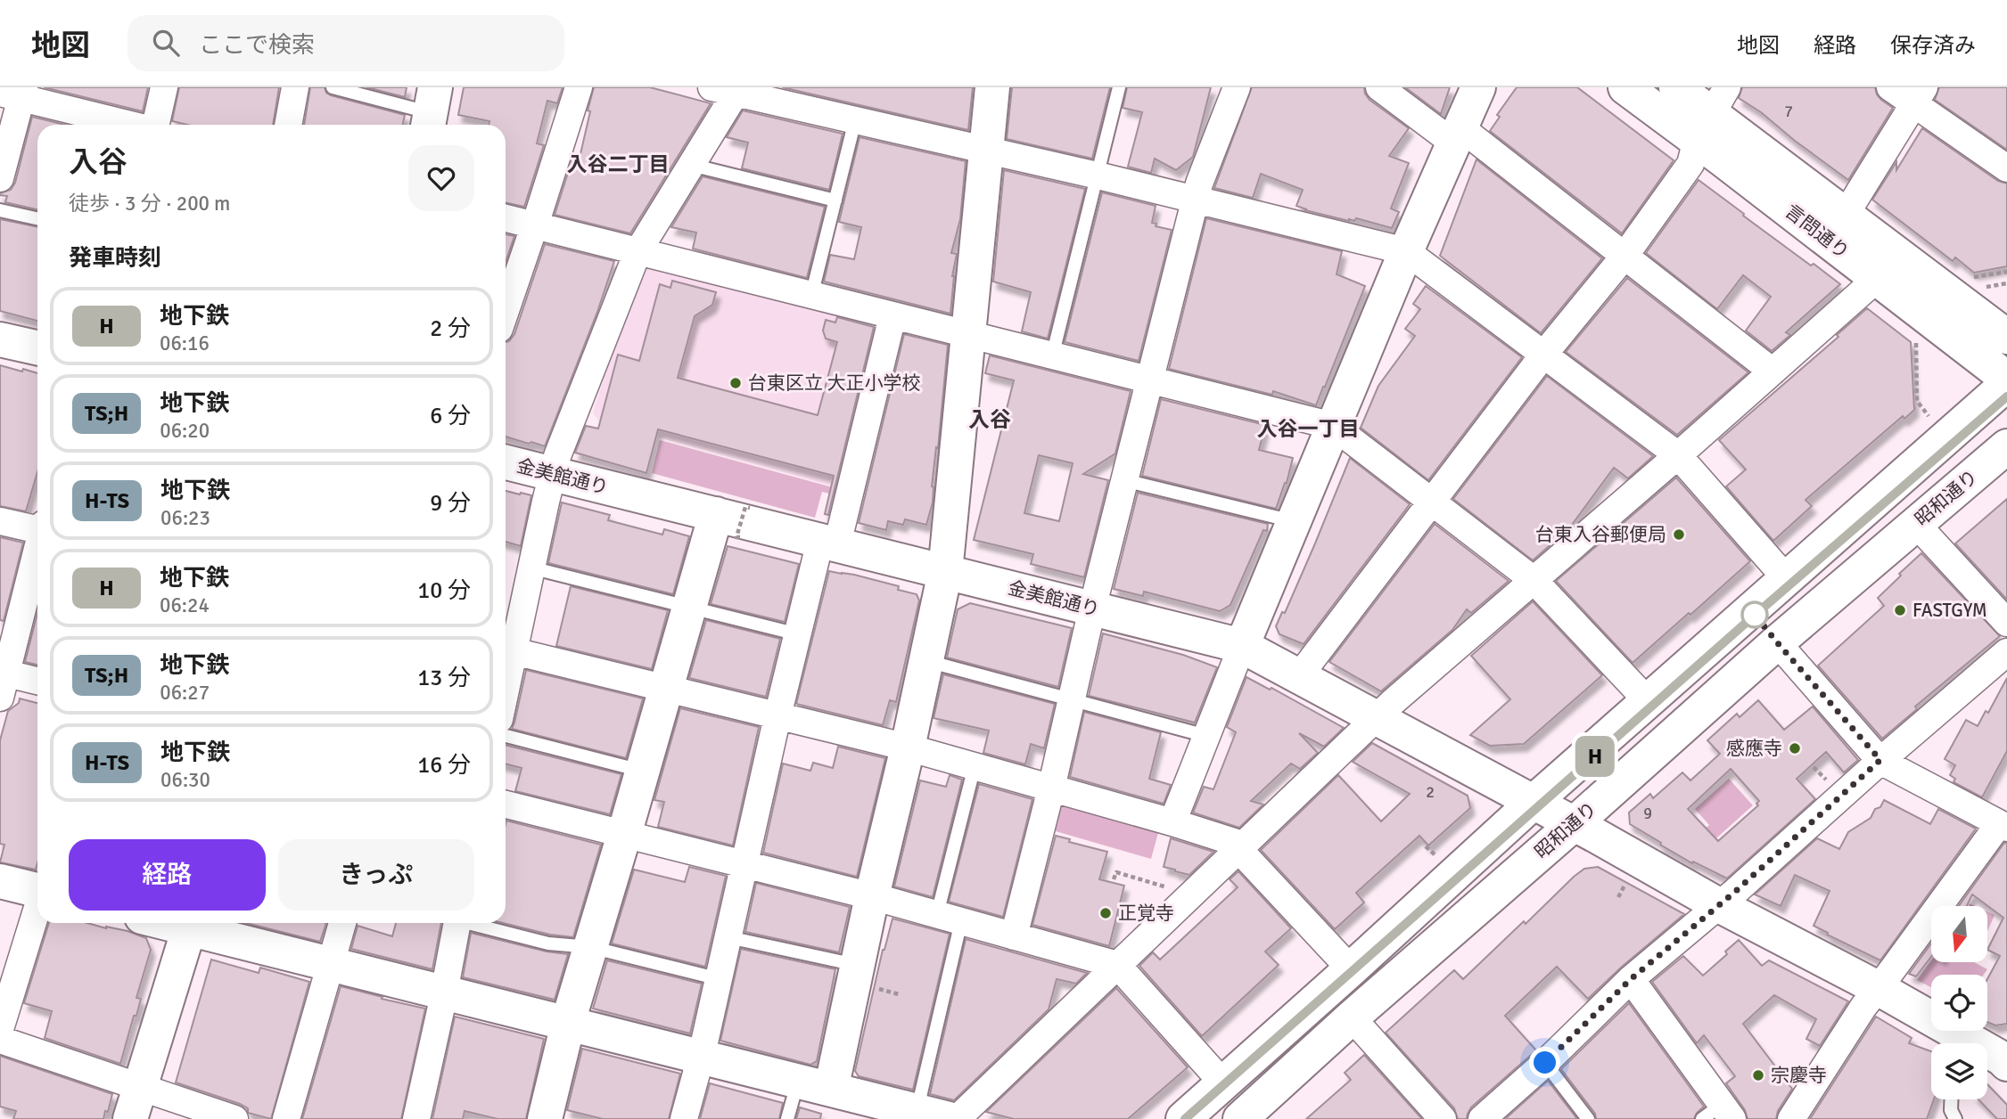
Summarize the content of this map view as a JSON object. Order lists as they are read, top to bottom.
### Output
{
  "streets": {
    "main road": ["言問通り", "金美館通り", "昭和通り"]
  },
  "crossings": [
    ["金美館通り", "昭和通り"]
  ],
  "districts": ["入谷二丁目", "入谷", "入谷一丁目"],
  "places": [
    "台東区立 大正小学校",
    "台東入谷郵便局",
    "FASTGYM",
    "感應寺",
    "正覚寺",
    "宗慶寺"
  ],
  "lines": ["metro line H"],
  "house_numbers": ["7", "2", "9"],
  "north": "bottom",
  "page": {
    "header": "地図",
    "search": "ここで検索",
    "nav": ["地図", "経路", "保存済み"],
    "on_map": "H",
    "heading": [
      ["入谷", "徒歩 · 3 分 · 200 m"],
      "発車時刻"
    ],
    "list": [
      {
        "mark": "H",
        "name": "地下鉄",
        "note": "06:16",
        "value": "2 分"
      },
      {
        "mark": "TS;H",
        "name": "地下鉄",
        "note": "06:20",
        "value": "6 分"
      },
      {
        "mark": "H-TS",
        "name": "地下鉄",
        "note": "06:23",
        "value": "9 分"
      },
      {
        "mark": "H",
        "name": "地下鉄",
        "note": "06:24",
        "value": "10 分"
      },
      {
        "mark": "TS;H",
        "name": "地下鉄",
        "note": "06:27",
        "value": "13 分"
      },
      {
        "mark": "H-TS",
        "name": "地下鉄",
        "note": "06:30",
        "value": "16 分"
      }
    ],
    "buttons": ["経路", "きっぷ"]
  }
}
